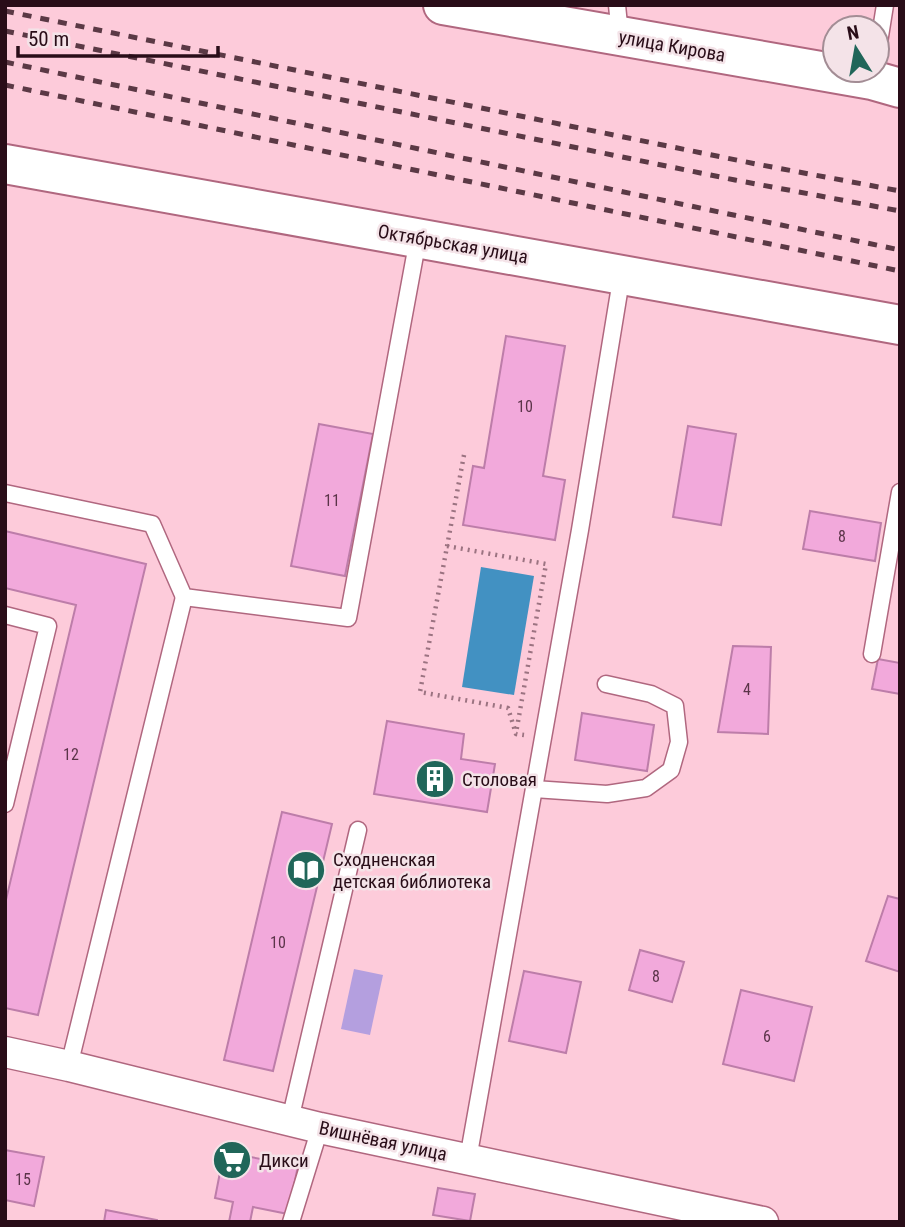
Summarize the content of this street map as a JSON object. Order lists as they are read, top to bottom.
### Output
{
  "streets": {
    "street": ["улица Кирова", "Октябрьская улица", "Вишнёвая улица"]
  },
  "places": {
    "building": ["Столовая"],
    "library": ["Сходненская детская библиотека"],
    "supermarket": ["Дикси"]
  },
  "house_numbers": [
    "10",
    "11",
    "8",
    "4",
    "12",
    "10",
    "8",
    "6",
    "15"
  ],
  "scale_bar": "50 m",
  "north": "top"
}
